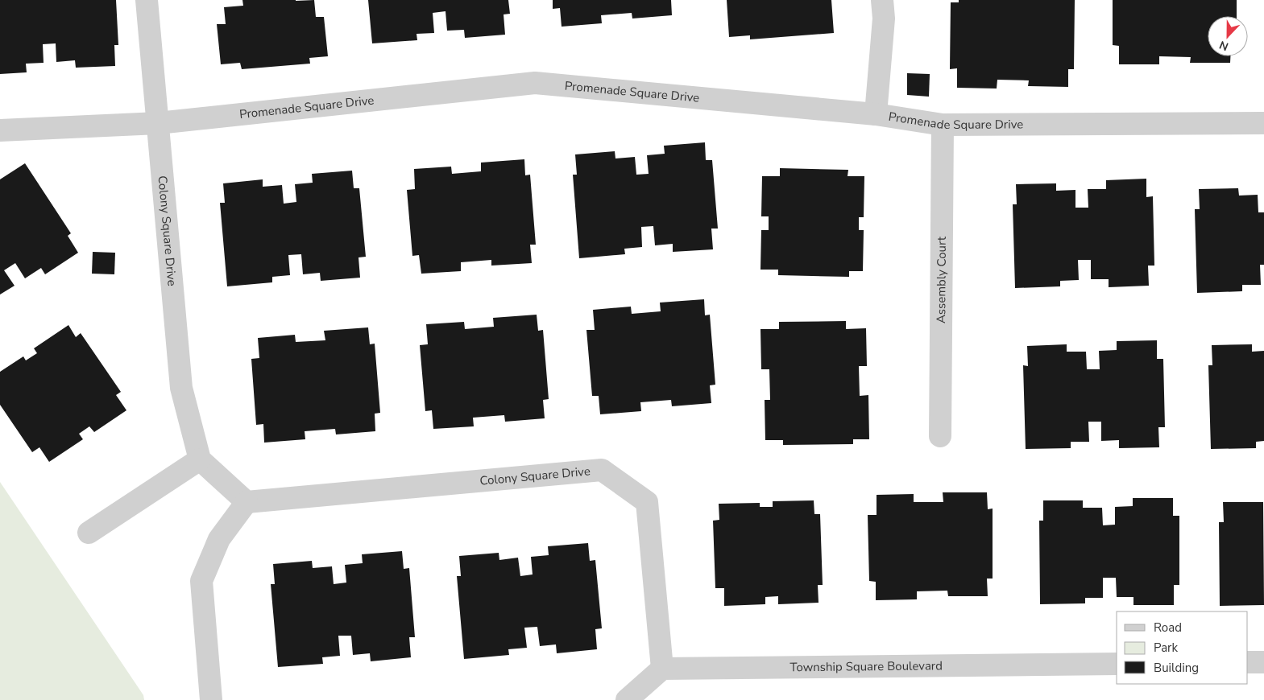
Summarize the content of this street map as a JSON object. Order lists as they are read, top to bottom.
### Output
{
  "streets": {
    "street": [
      "Promenade Square Drive",
      "Colony Square Drive",
      "Assembly Court",
      "Township Square Boulevard"
    ]
  },
  "crossings": [
    ["Promenade Square Drive", "Colony Square Drive"],
    ["Promenade Square Drive", "Assembly Court"],
    ["Colony Square Drive", "Township Square Boulevard"]
  ],
  "legend": ["Road", "Park", "Building"],
  "north": "bottom"
}
